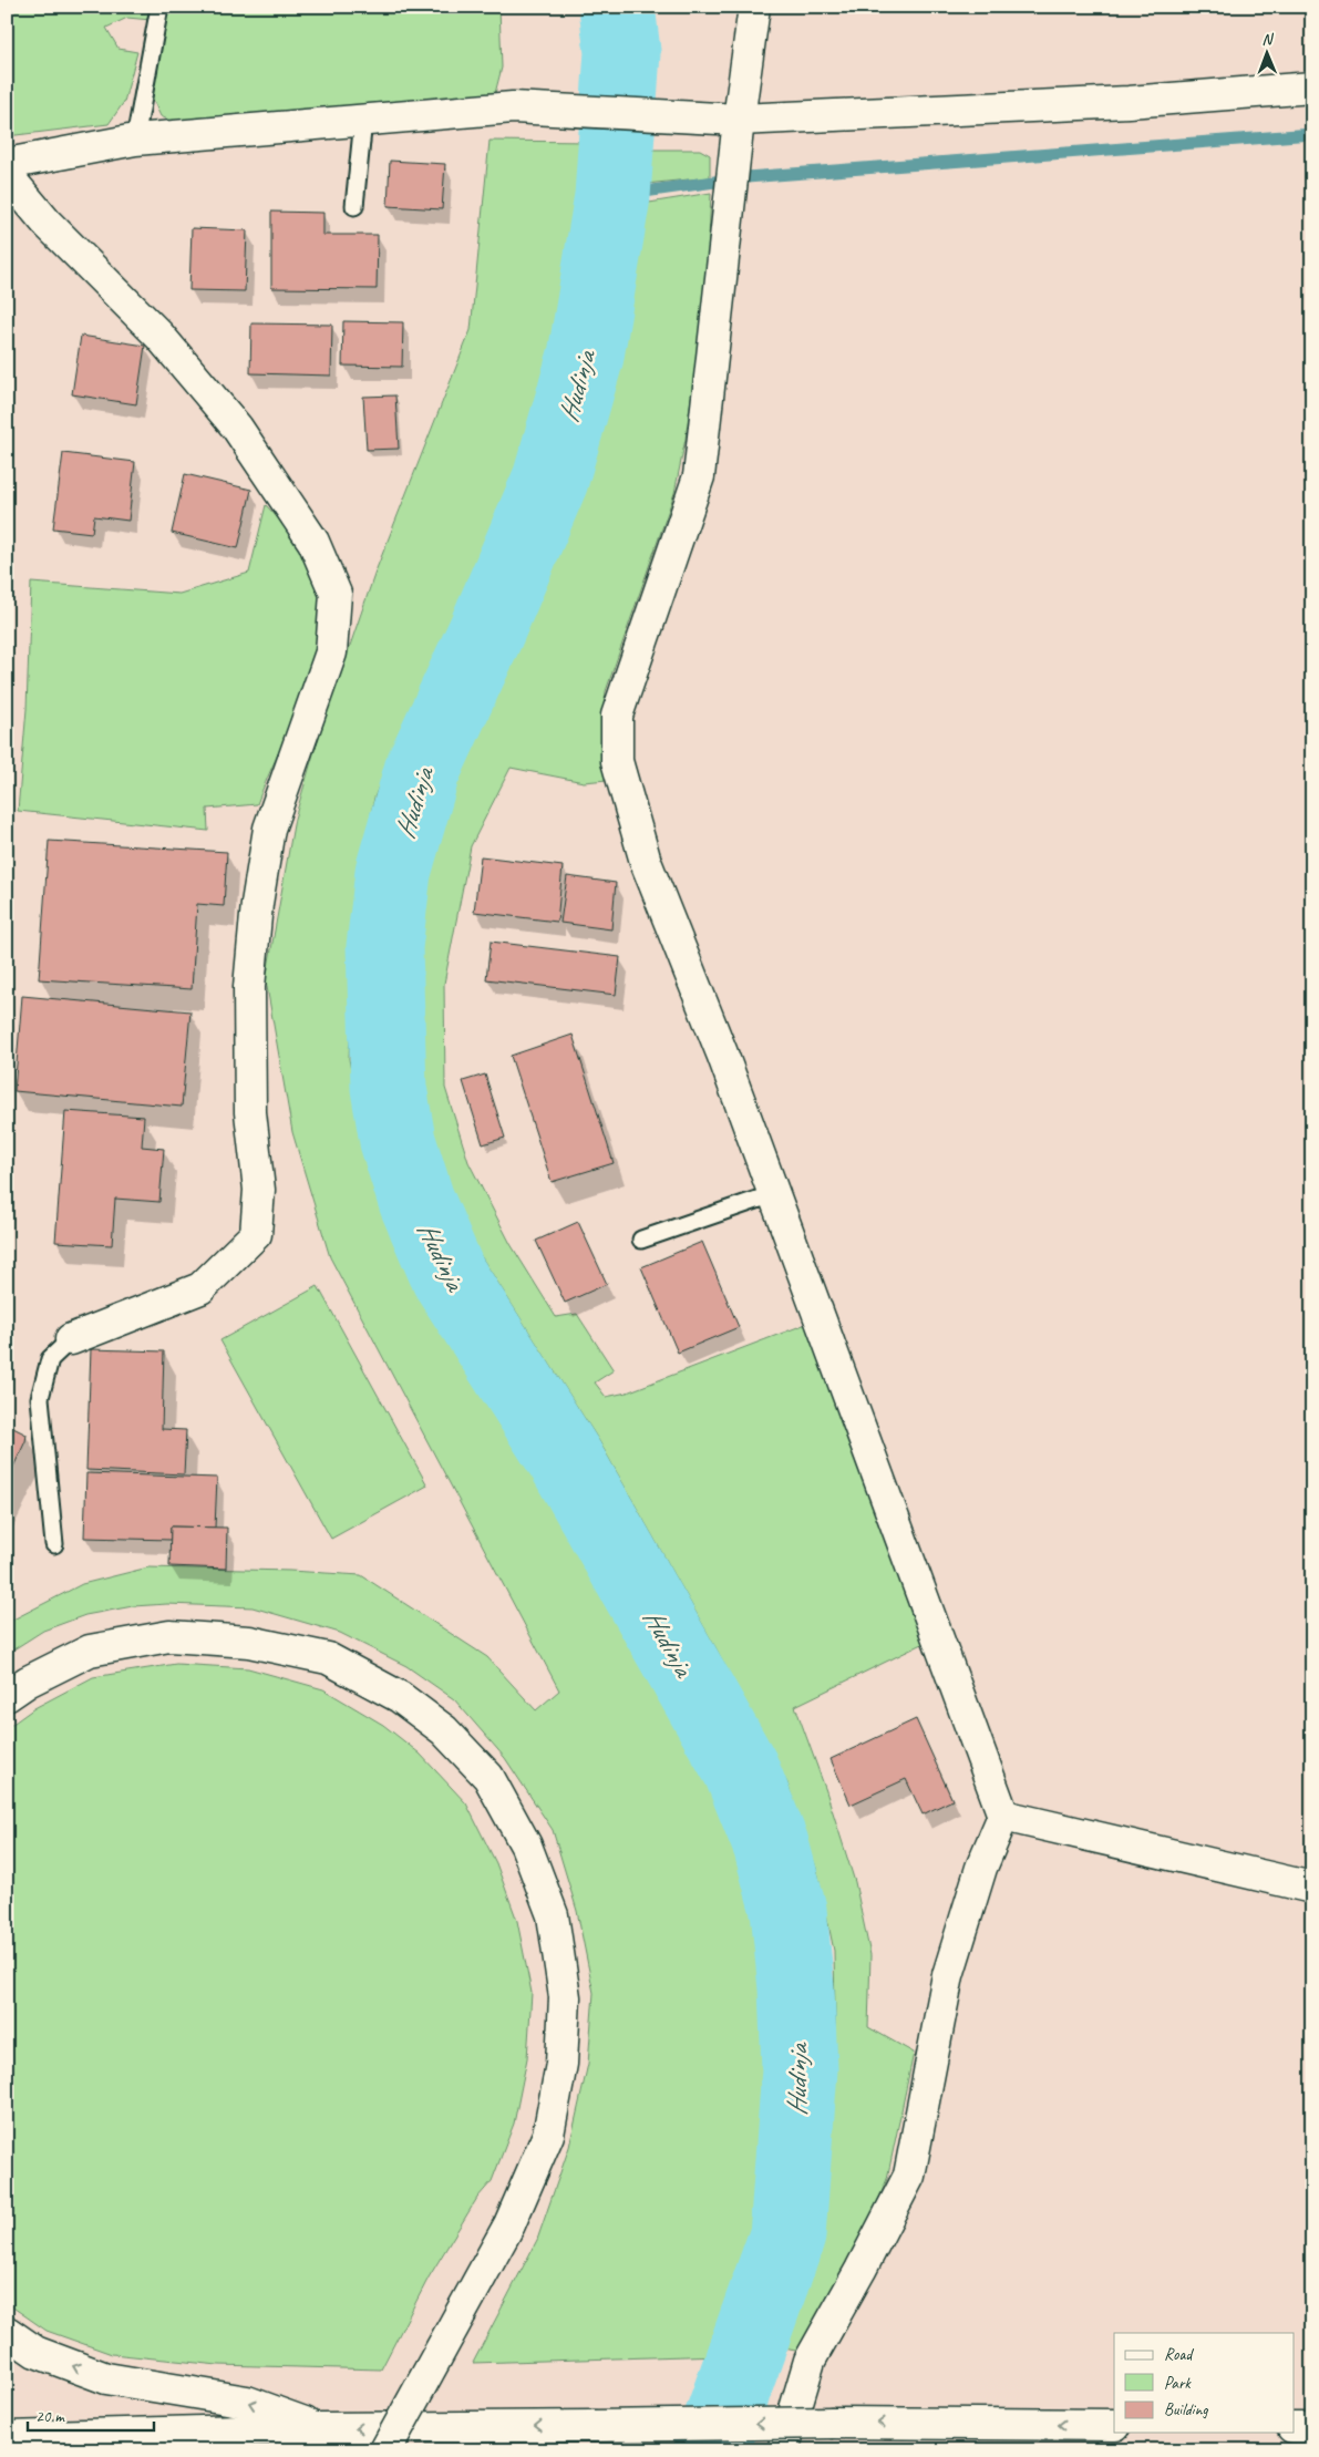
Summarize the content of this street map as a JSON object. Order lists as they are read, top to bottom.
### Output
{
  "water": ["Hudinja"],
  "legend": ["Road", "Park", "Building"],
  "scale_bar": "20 m",
  "north": "top"
}
